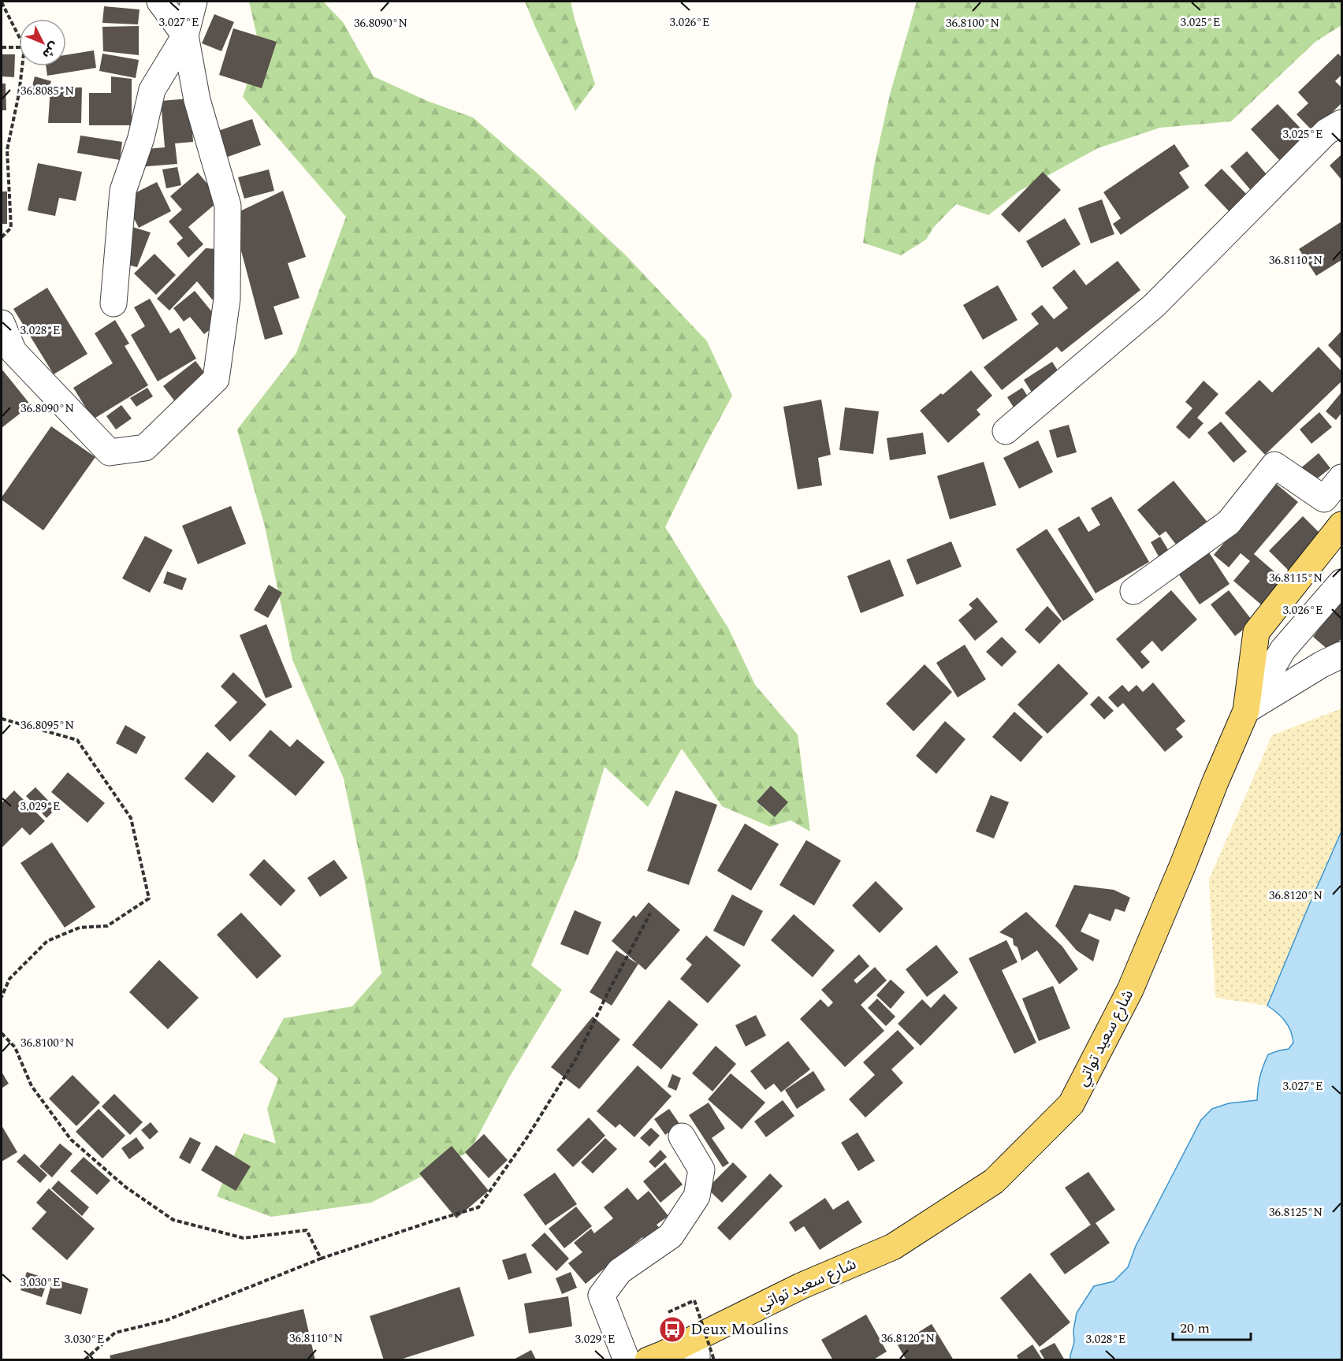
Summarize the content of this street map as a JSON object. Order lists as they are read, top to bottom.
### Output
{
  "streets": {
    "main road": ["شارع سعيد تواتي"]
  },
  "places": {
    "bus stop": ["Deux Moulins"]
  },
  "scale_bar": "20 m",
  "north": "bottom right",
  "coordinates": [
    "3.027°E",
    "3.026°E",
    "3.025°E",
    "36.8090°N",
    "36.8100°N",
    "36.8085°N",
    "36.8110°N",
    "3.028°E",
    "36.8115°N",
    "36.8095°N",
    "3.029°E",
    "36.8120°N",
    "36.8125°N",
    "3.030°E"
  ]
}
